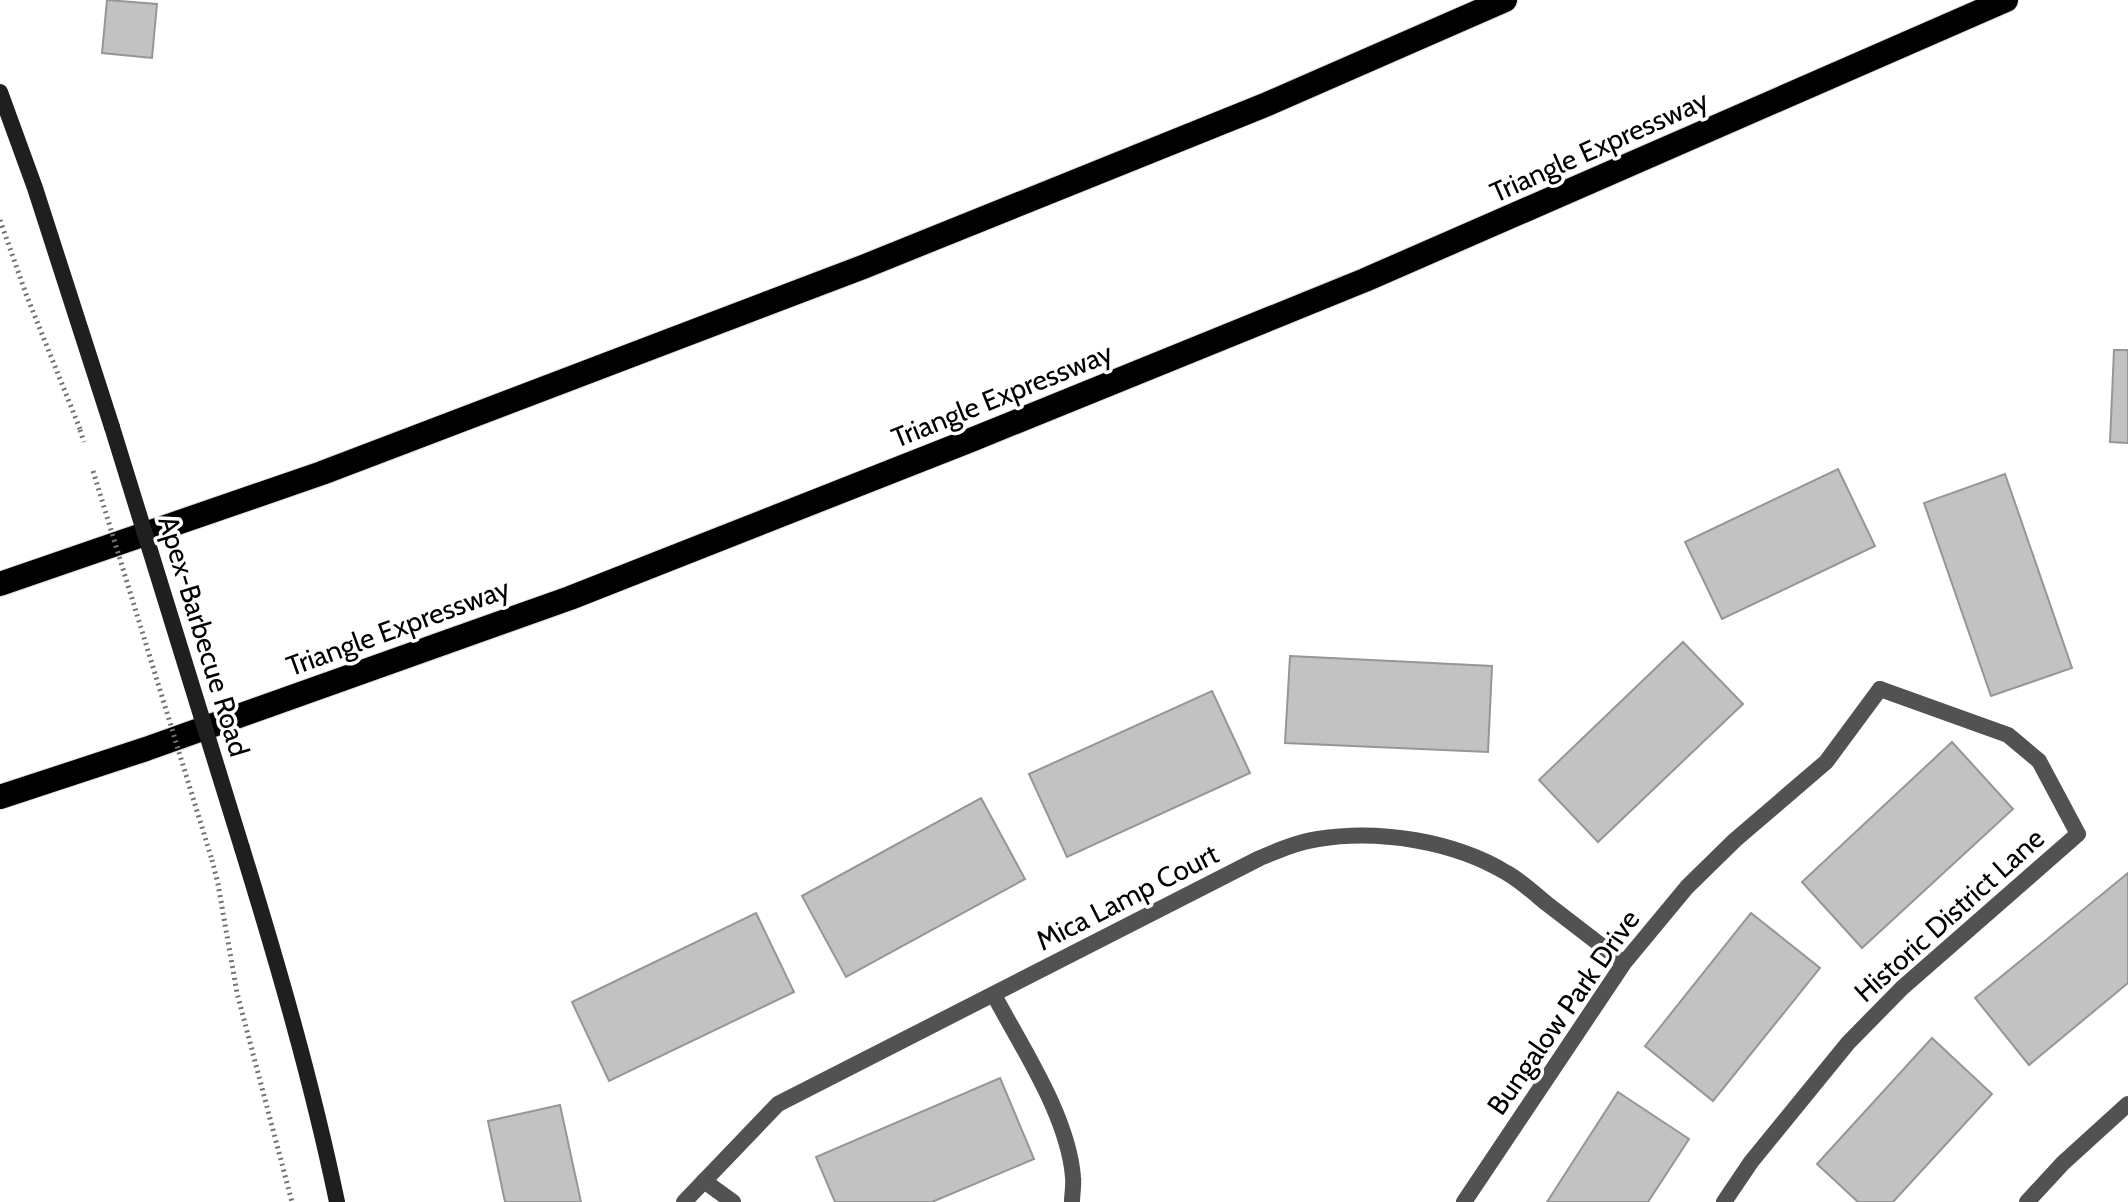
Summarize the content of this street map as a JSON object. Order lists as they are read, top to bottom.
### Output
{
  "streets": {
    "highway": ["Triangle Expressway"],
    "street": [
      "Apex-Barbecue Road",
      "Mica Lamp Court",
      "Historic District Lane",
      "Bungalow Park Drive"
    ]
  },
  "crossings": [
    ["Mica Lamp Court", "Bungalow Park Drive"],
    ["Historic District Lane", "Bungalow Park Drive"]
  ]
}
